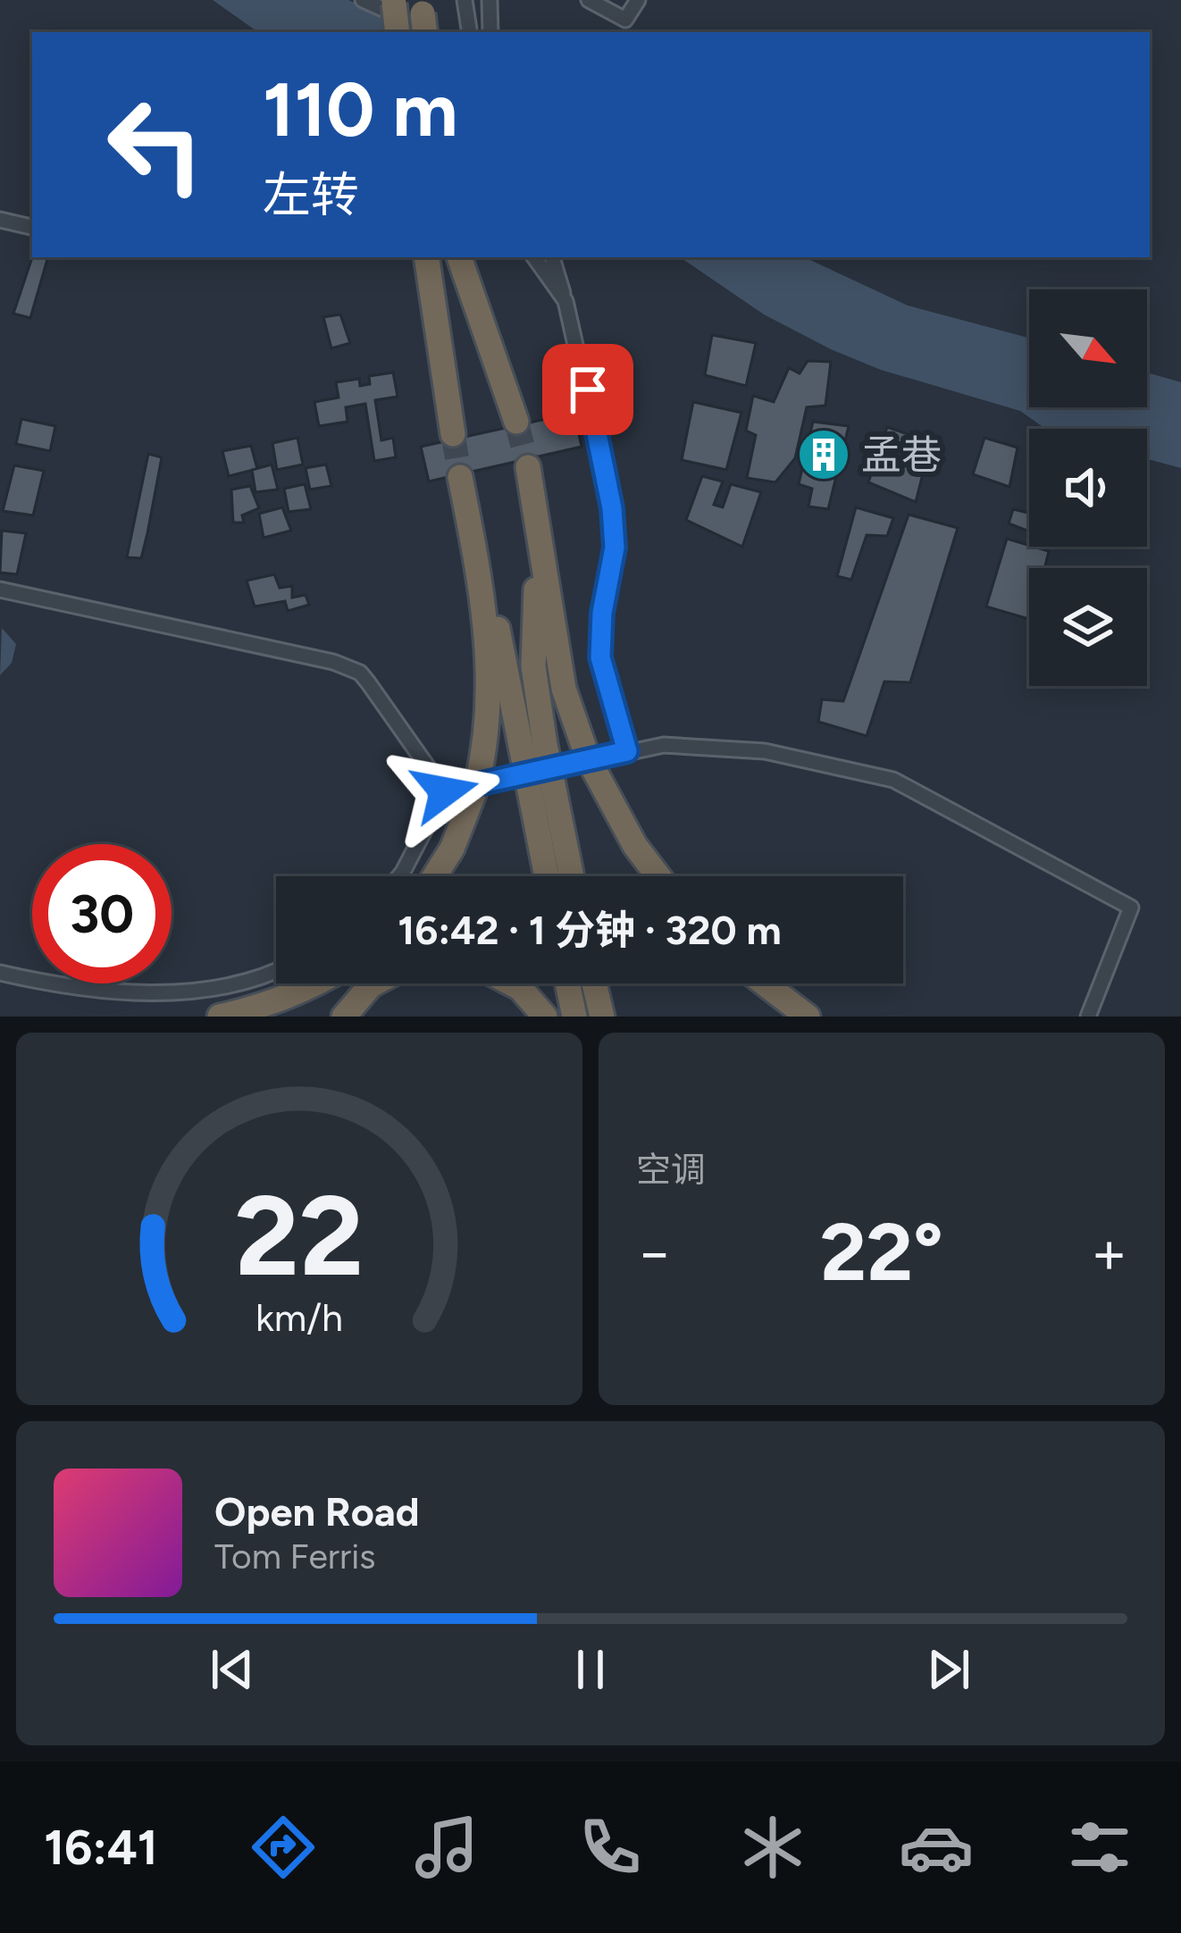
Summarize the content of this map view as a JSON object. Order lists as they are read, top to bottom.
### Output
{
  "places": {
    "building": ["孟巷"]
  },
  "north": "bottom right",
  "page": {
    "turn": ["110 m", "左转"],
    "limit": "30",
    "trip": "16:42 · 1 分钟 · 320 m",
    "tile": "空调",
    "heat": ["−", "22°", "+"],
    "song": ["Open Road", "Tom Ferris"],
    "tabs": "16:41",
    "gauge": ["22", "km/h"]
  }
}
